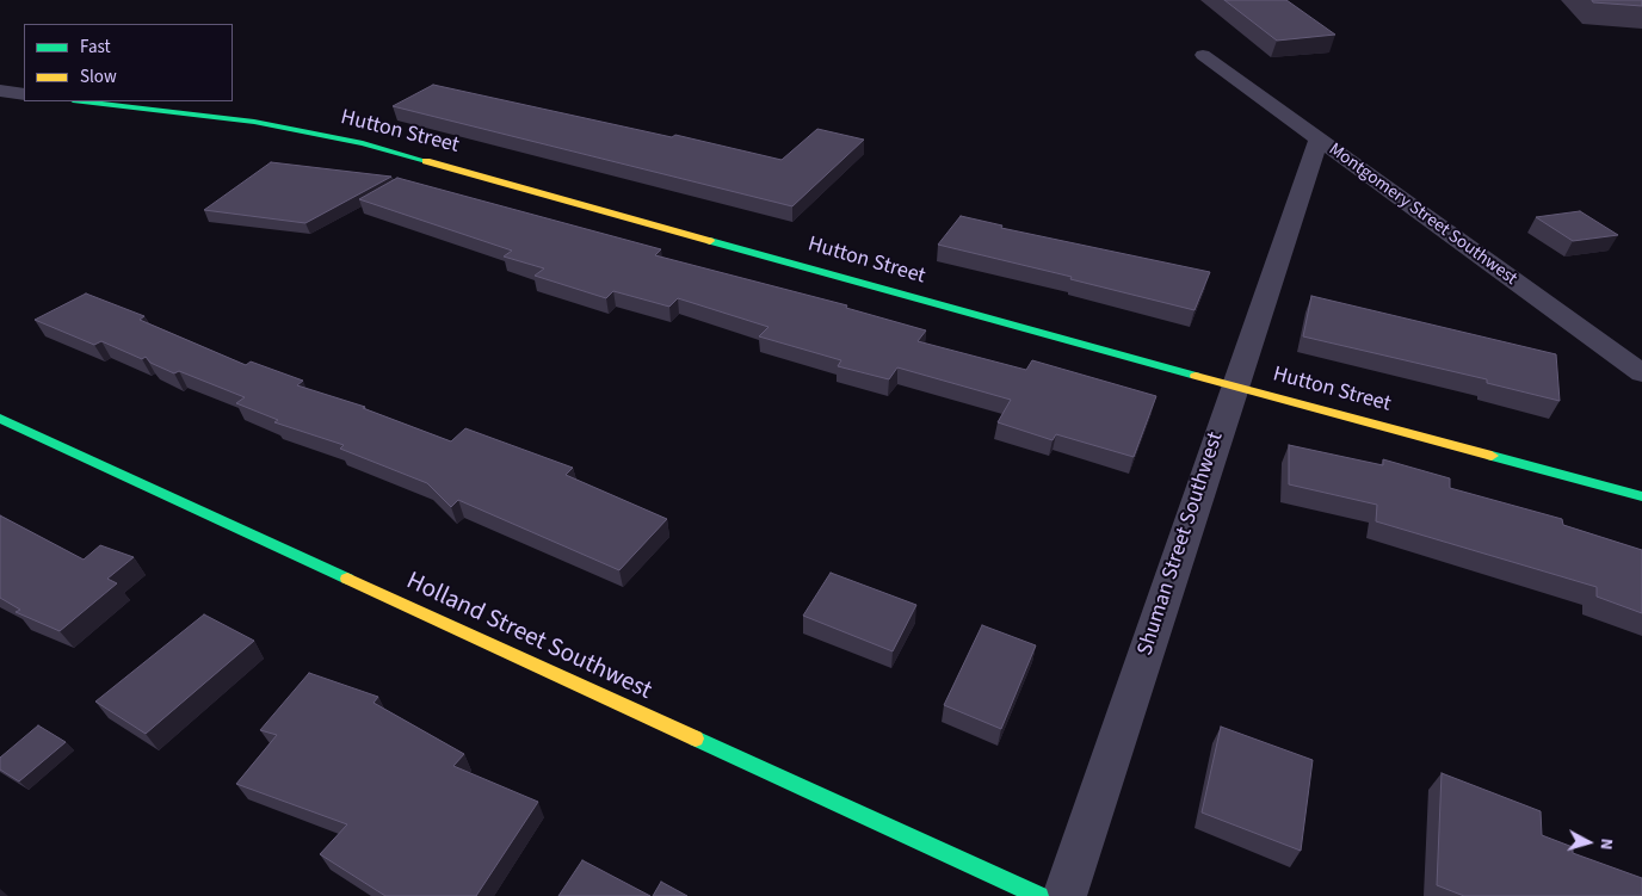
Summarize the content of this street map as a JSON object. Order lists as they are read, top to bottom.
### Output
{
  "streets": {
    "street": [
      "Hutton Street",
      "Montgomery Street Southwest",
      "Shuman Street Southwest",
      "Holland Street Southwest"
    ]
  },
  "crossings": [
    ["Hutton Street", "Shuman Street Southwest"],
    ["Montgomery Street Southwest", "Shuman Street Southwest"]
  ],
  "legend": ["Fast", "Slow"],
  "north": "right"
}
